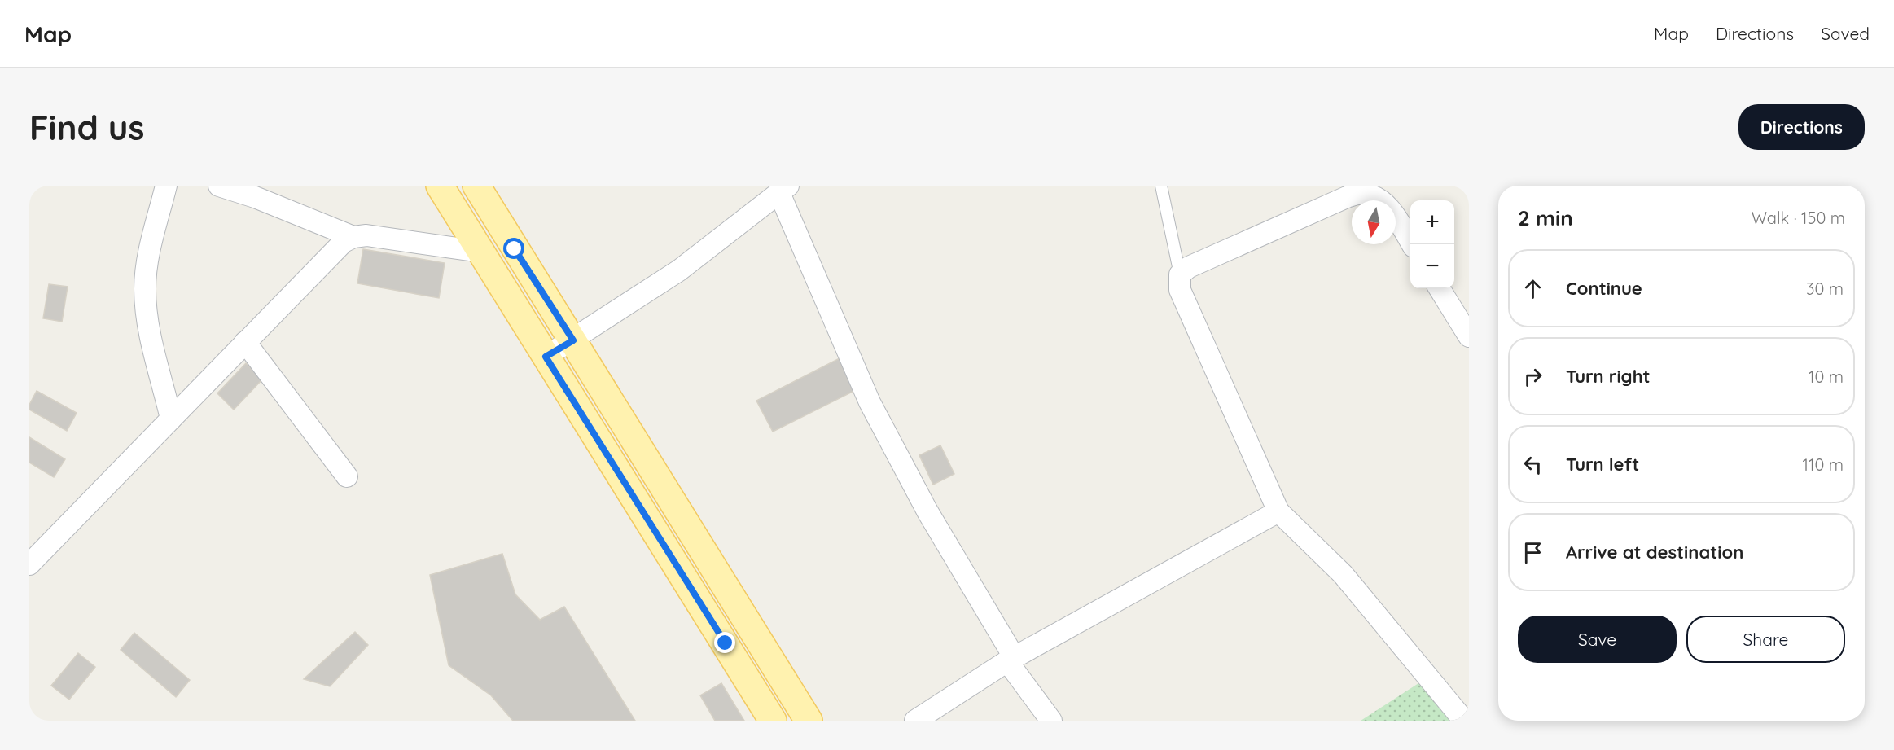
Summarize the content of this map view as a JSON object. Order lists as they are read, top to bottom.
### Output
{
  "north": "bottom",
  "page": {
    "header": "Map",
    "nav": ["Map", "Directions", "Saved"],
    "buttons": [
      "Directions",
      ["Save", "Share"]
    ],
    "title": "Find us",
    "heading": ["2 min", "Walk · 150 m"],
    "map_buttons": ["+", "−"],
    "list": [
      ["Continue", "30 m"],
      ["Turn right", "10 m"],
      ["Turn left", "110 m"],
      "Arrive at destination"
    ]
  }
}
